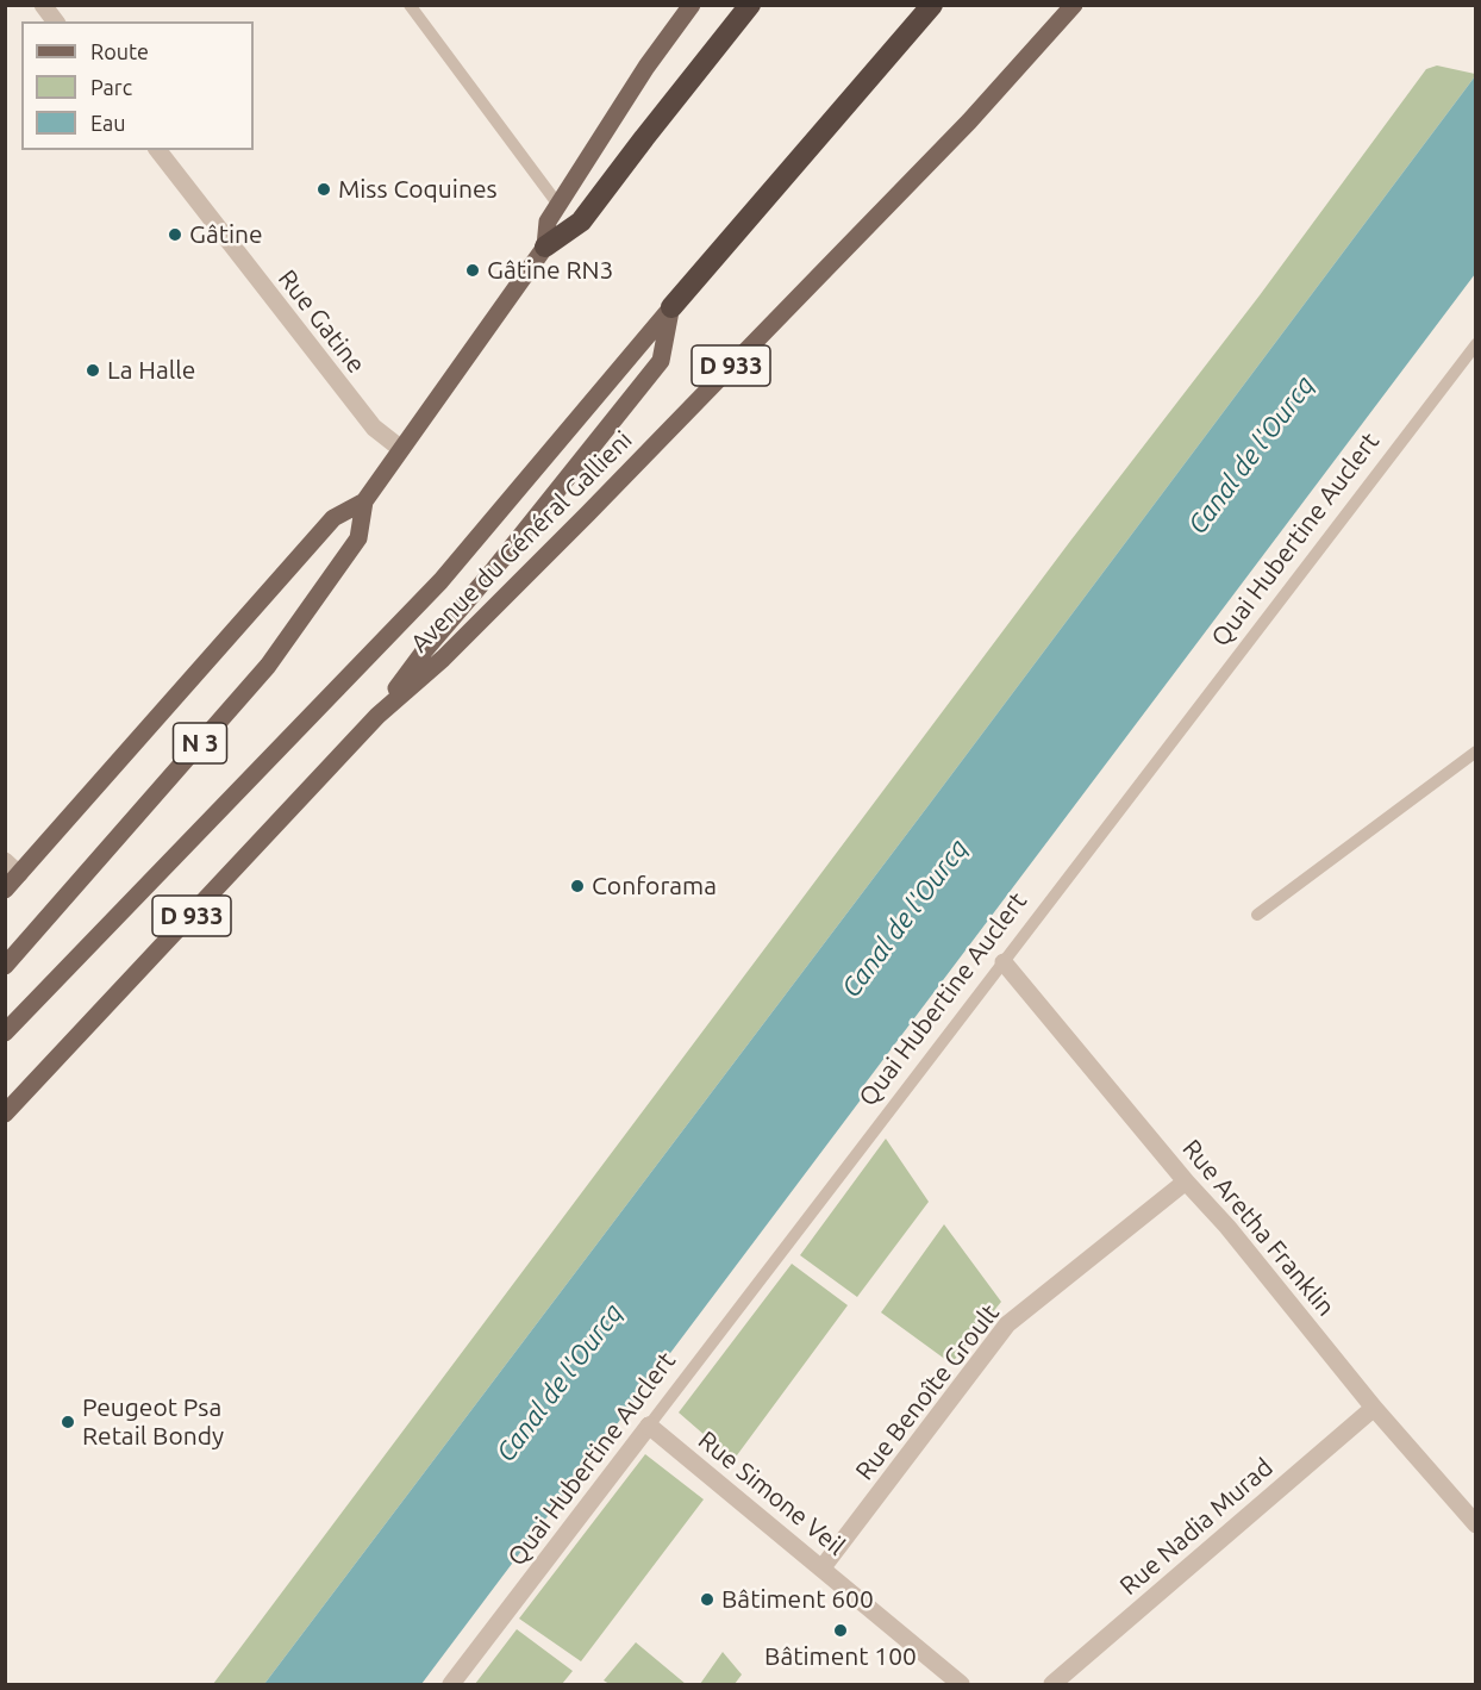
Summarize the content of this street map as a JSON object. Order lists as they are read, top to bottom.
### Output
{
  "streets": {
    "main road": ["D 933", "Avenue du Général Gallieni", "N 3"],
    "street": [
      "Rue Gatine",
      "Quai Hubertine Auclert",
      "Rue Aretha Franklin",
      "Rue Benoîte Groult",
      "Rue Simone Veil",
      "Rue Nadia Murad"
    ]
  },
  "crossings": [
    ["Quai Hubertine Auclert", "Rue Aretha Franklin"],
    ["Quai Hubertine Auclert", "Rue Simone Veil"],
    ["Rue Aretha Franklin", "Rue Benoîte Groult"],
    ["Rue Aretha Franklin", "Rue Nadia Murad"],
    ["Rue Benoîte Groult", "Rue Simone Veil"]
  ],
  "water": ["Canal de l'Ourcq"],
  "places": [
    "Miss Coquines",
    "Gâtine",
    "Gâtine RN3",
    "La Halle",
    "Conforama",
    "Peugeot Psa Retail Bondy",
    "Bâtiment 600",
    "Bâtiment 100"
  ],
  "legend": ["Route", "Parc", "Eau"]
}
